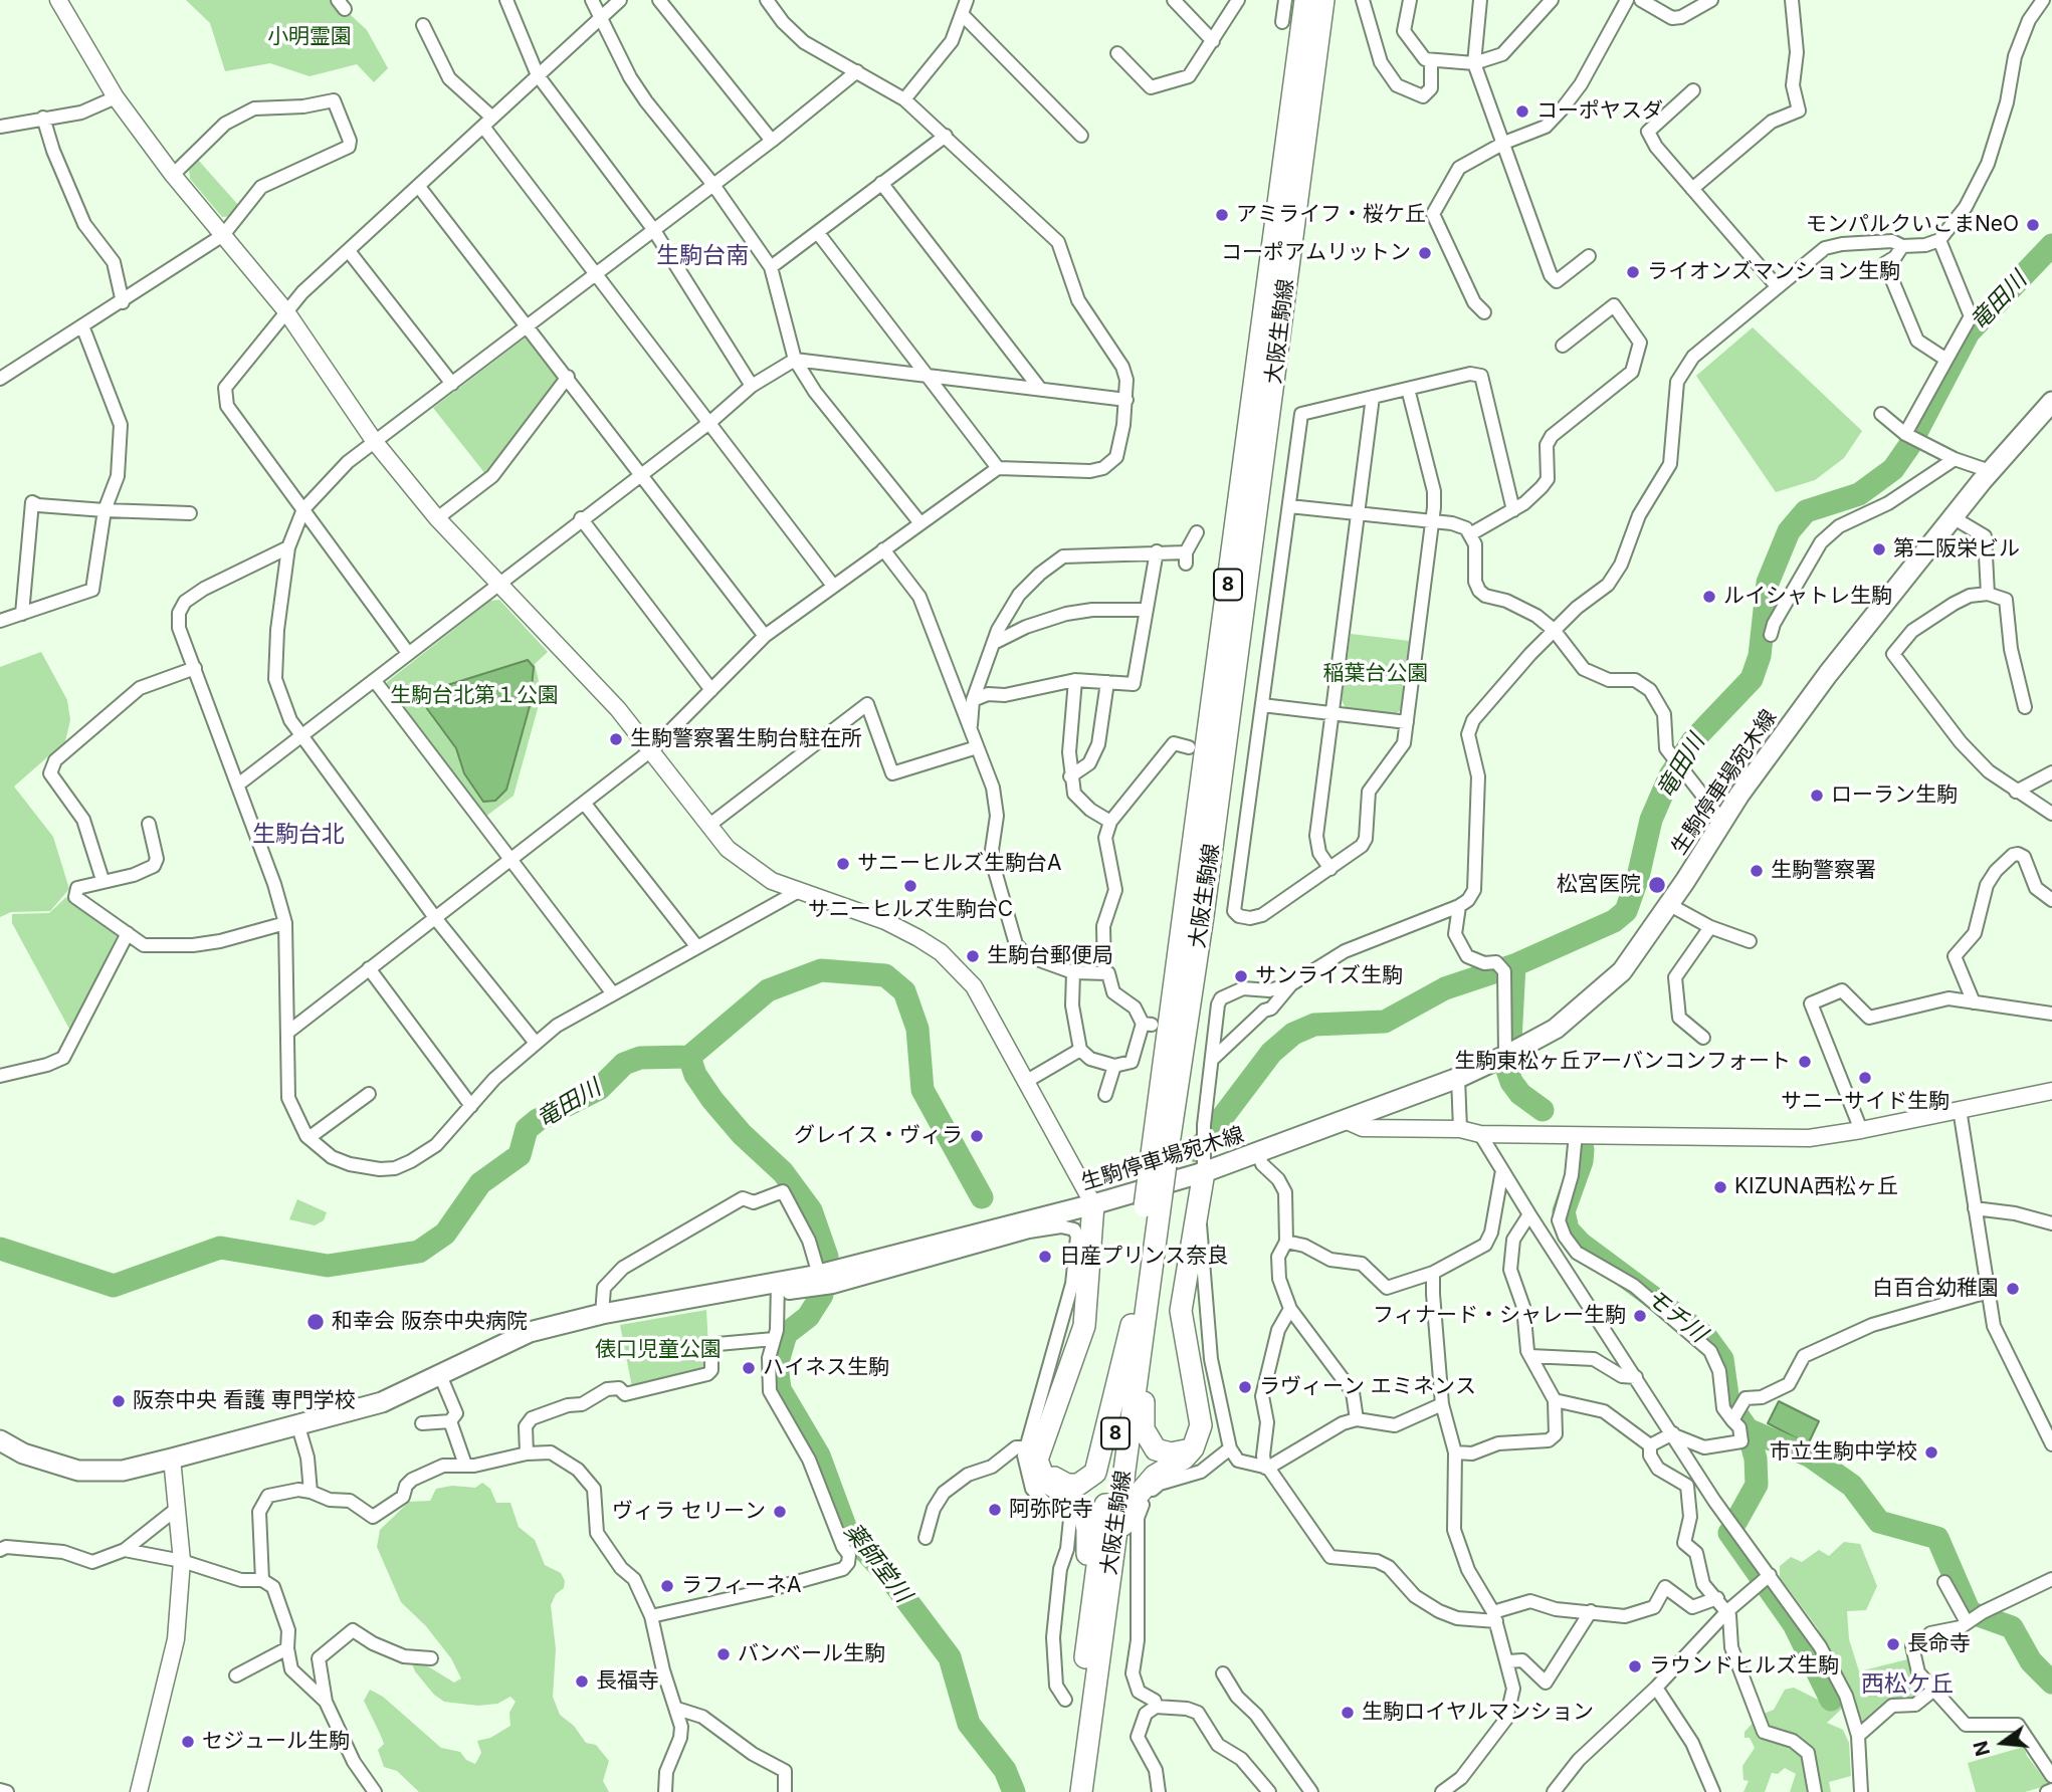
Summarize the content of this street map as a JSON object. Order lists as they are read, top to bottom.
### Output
{
  "streets": {
    "main road": ["大阪生駒線", "8", "生駒停車場宛木線"]
  },
  "districts": ["生駒台南", "生駒台北", "西松ケ丘"],
  "water": ["竜田川", "モチ川", "薬師堂川"],
  "parks": [
    "小明霊園",
    "稲葉台公園",
    "生駒台北第１公園",
    "俵口児童公園"
  ],
  "places": [
    "コーポヤスダ",
    "アミライフ・桜ケ丘",
    "モンパルクいこまNeO",
    "コーポアムリットン",
    "ライオンズマンション生駒",
    "第二阪栄ビル",
    "ルイシャトレ生駒",
    "生駒警察署生駒台駐在所",
    "ローラン生駒",
    "サニーヒルズ生駒台A",
    "生駒警察署",
    "松宮医院",
    "サニーヒルズ生駒台C",
    "生駒台郵便局",
    "サンライズ生駒",
    "生駒東松ヶ丘アーバンコンフォート",
    "サニーサイド生駒",
    "グレイス・ヴィラ",
    "KIZUNA西松ヶ丘",
    "日産プリンス奈良",
    "白百合幼稚園",
    "フィナード・シャレー生駒",
    "和幸会 阪奈中央病院",
    "ハイネス生駒",
    "ラヴィーン エミネンス",
    "阪奈中央 看護 専門学校",
    "市立生駒中学校",
    "阿弥陀寺",
    "ヴィラ セリーン",
    "ラフィーネA",
    "長命寺",
    "バンベール生駒",
    "ラウンドヒルズ生駒",
    "長福寺",
    "生駒ロイヤルマンション",
    "セジュール生駒"
  ],
  "north": "left"
}
